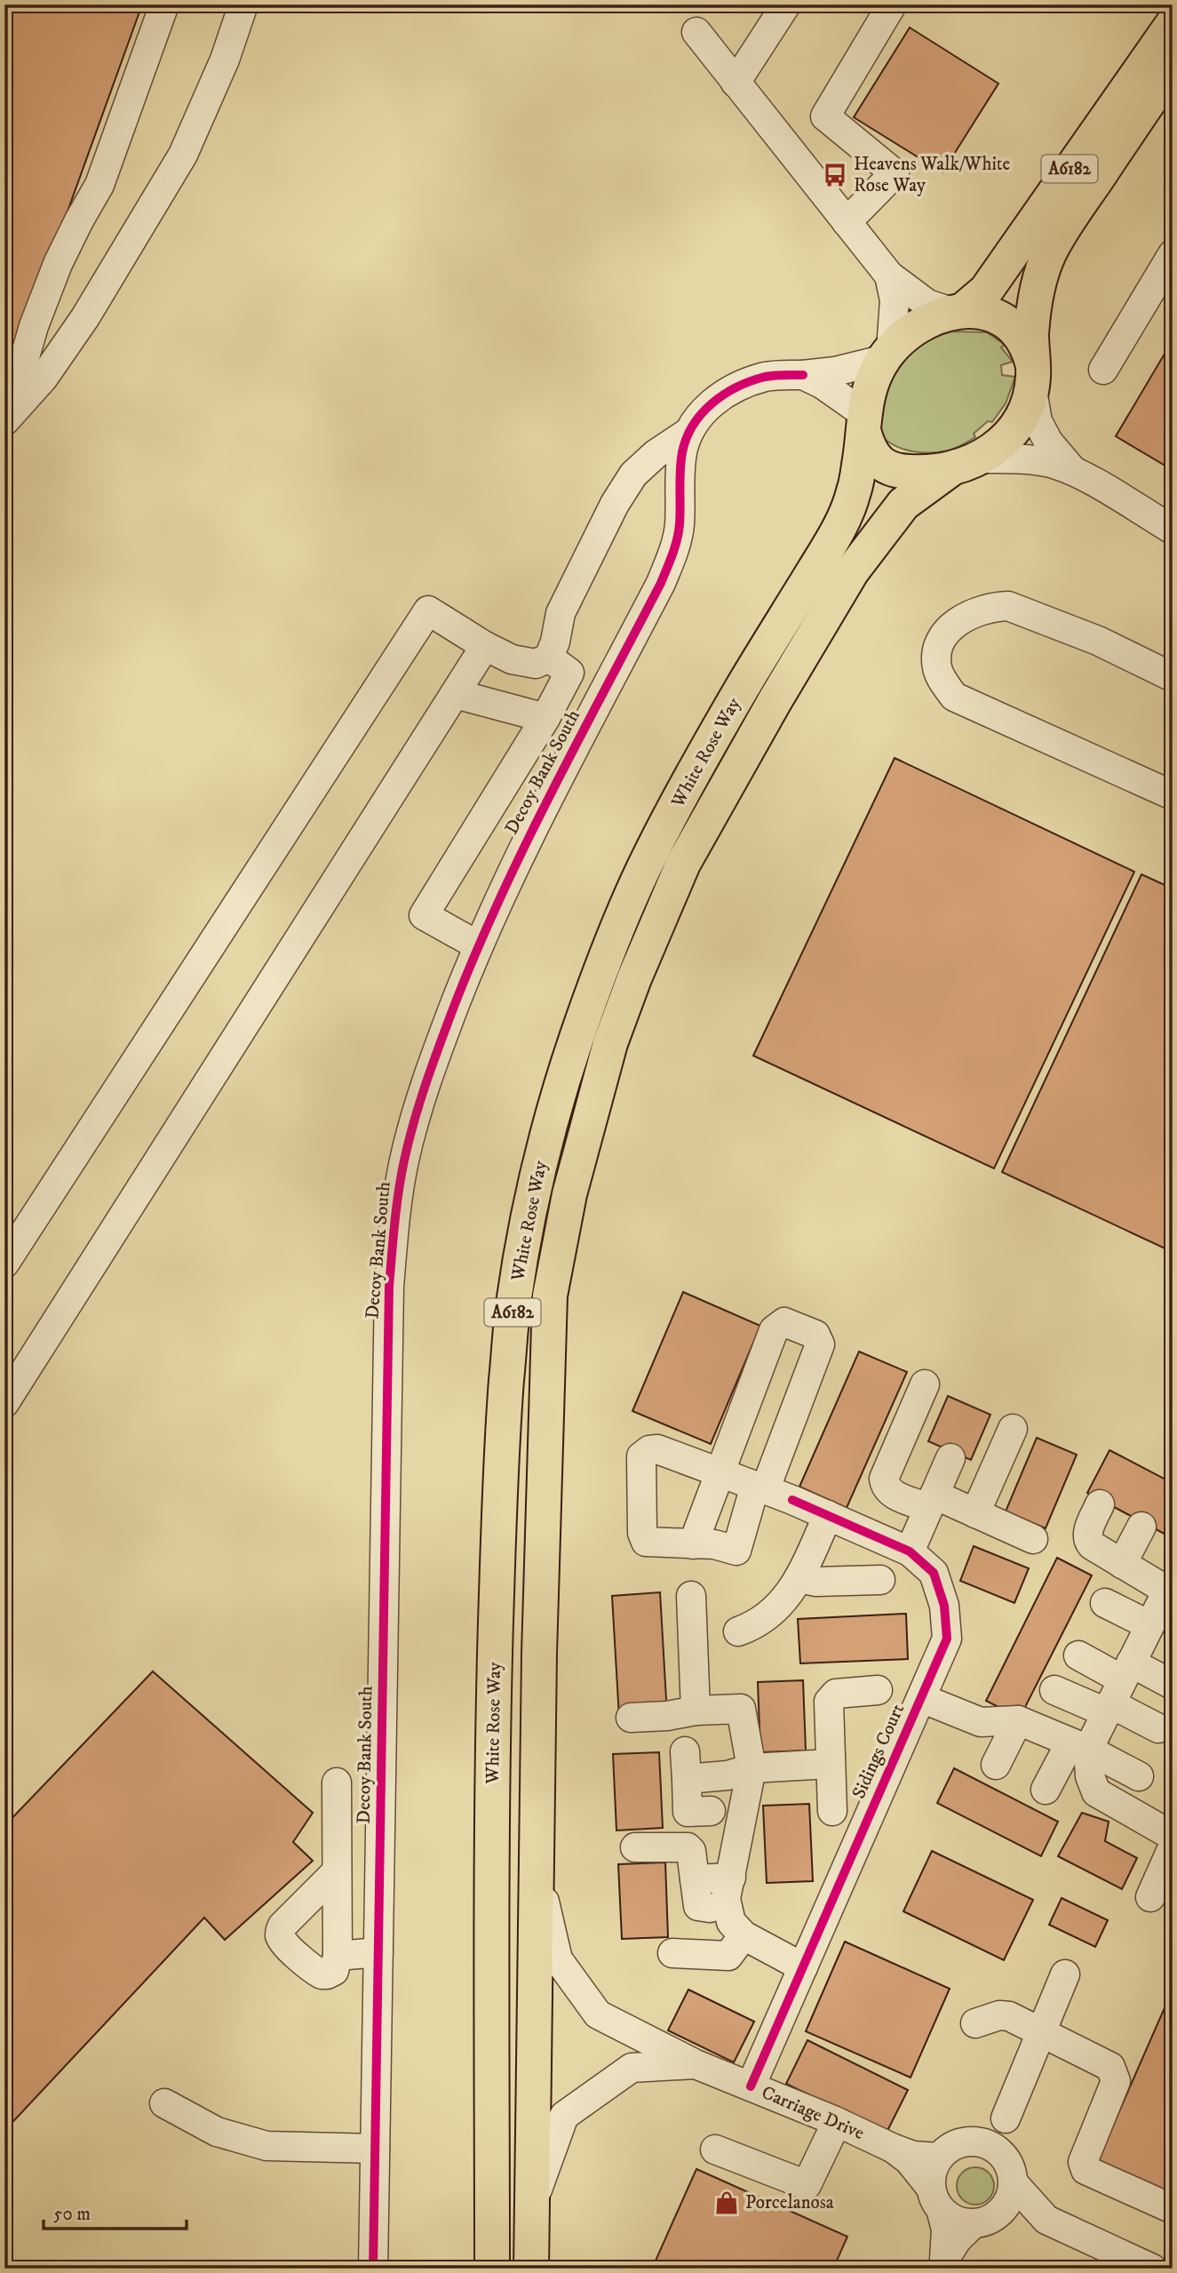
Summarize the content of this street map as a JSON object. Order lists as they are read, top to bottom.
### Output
{
  "streets": {
    "highway": ["A6182", "White Rose Way"],
    "street": ["Decoy Bank South", "Sidings Court", "Carriage Drive"]
  },
  "crossings": [
    ["White Rose Way", "Decoy Bank South"],
    ["White Rose Way", "Carriage Drive"],
    ["Sidings Court", "Carriage Drive"]
  ],
  "places": {
    "bus stop": ["Heavens Walk/White Rose Way"],
    "shop": ["Porcelanosa"]
  },
  "scale_bar": "50 m"
}
